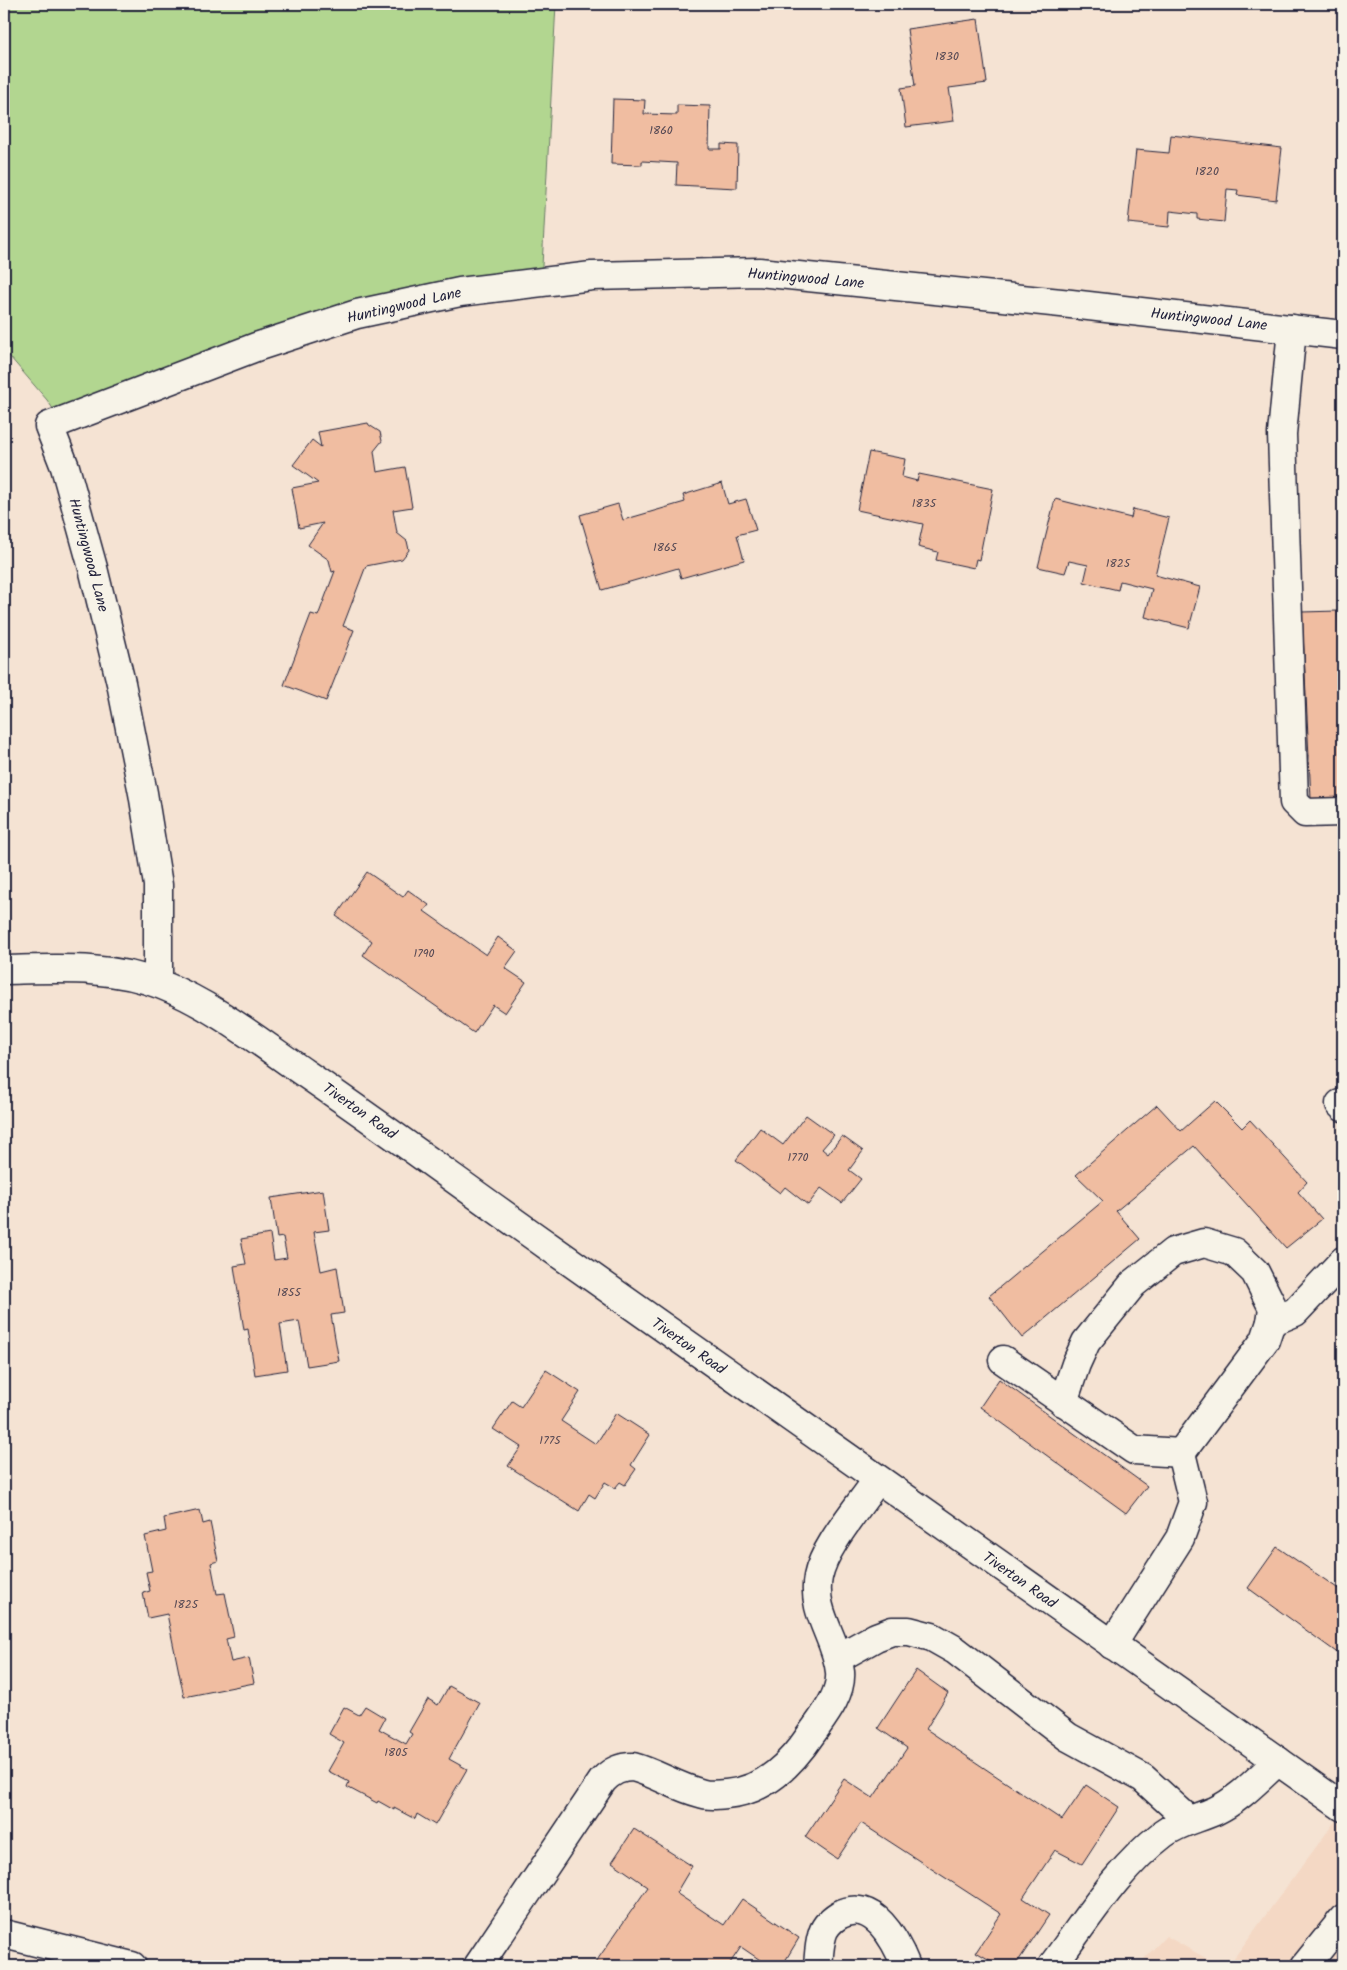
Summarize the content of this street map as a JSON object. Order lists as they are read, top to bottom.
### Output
{
  "streets": {
    "street": ["Huntingwood Lane", "Tiverton Road"]
  },
  "crossings": [
    ["Huntingwood Lane", "Tiverton Road"]
  ],
  "house_numbers": [
    "1830",
    "1860",
    "1820",
    "1835",
    "1865",
    "1825",
    "1790",
    "1770",
    "1855",
    "1775",
    "1825",
    "1805"
  ]
}
